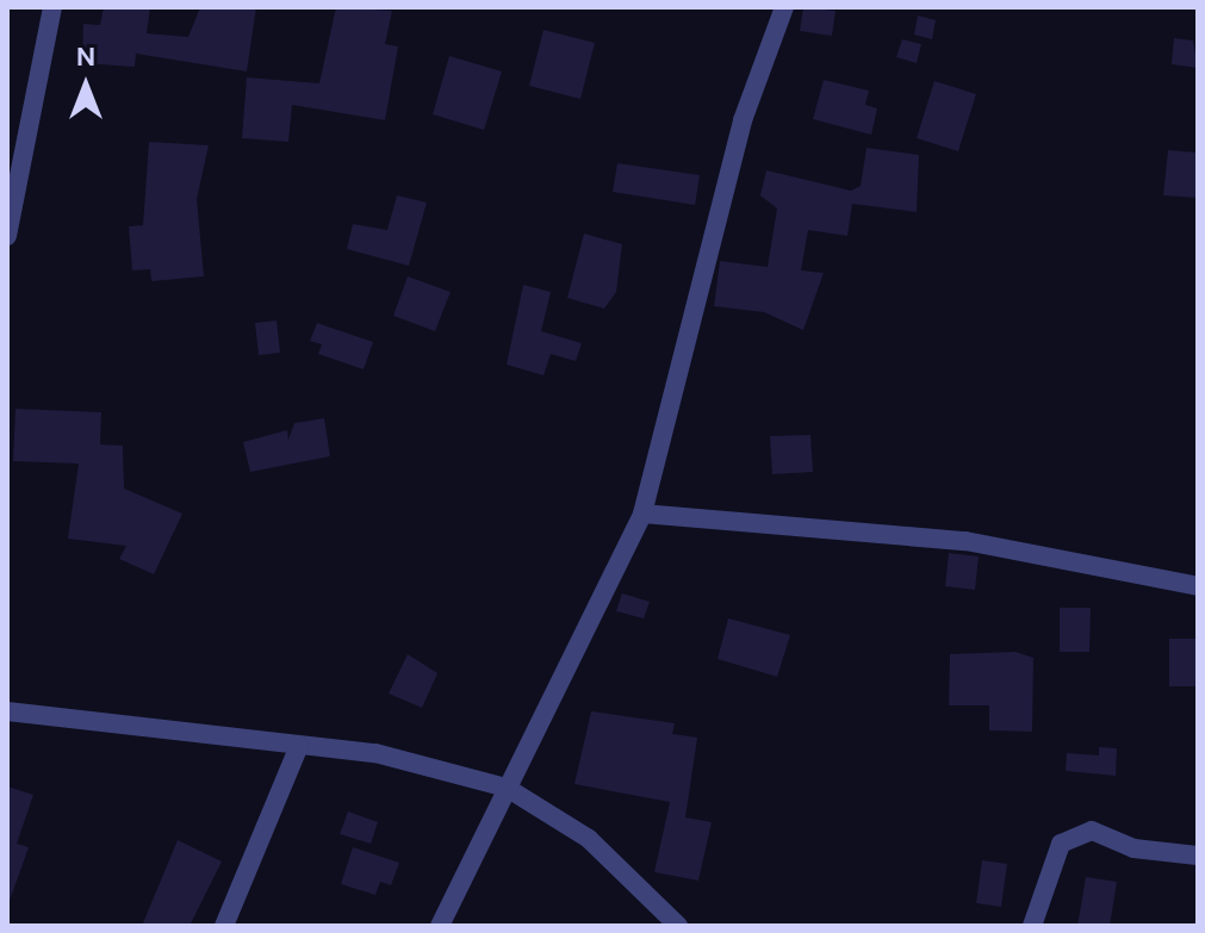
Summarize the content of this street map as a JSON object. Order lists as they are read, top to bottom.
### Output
{
  "north": "top"
}
